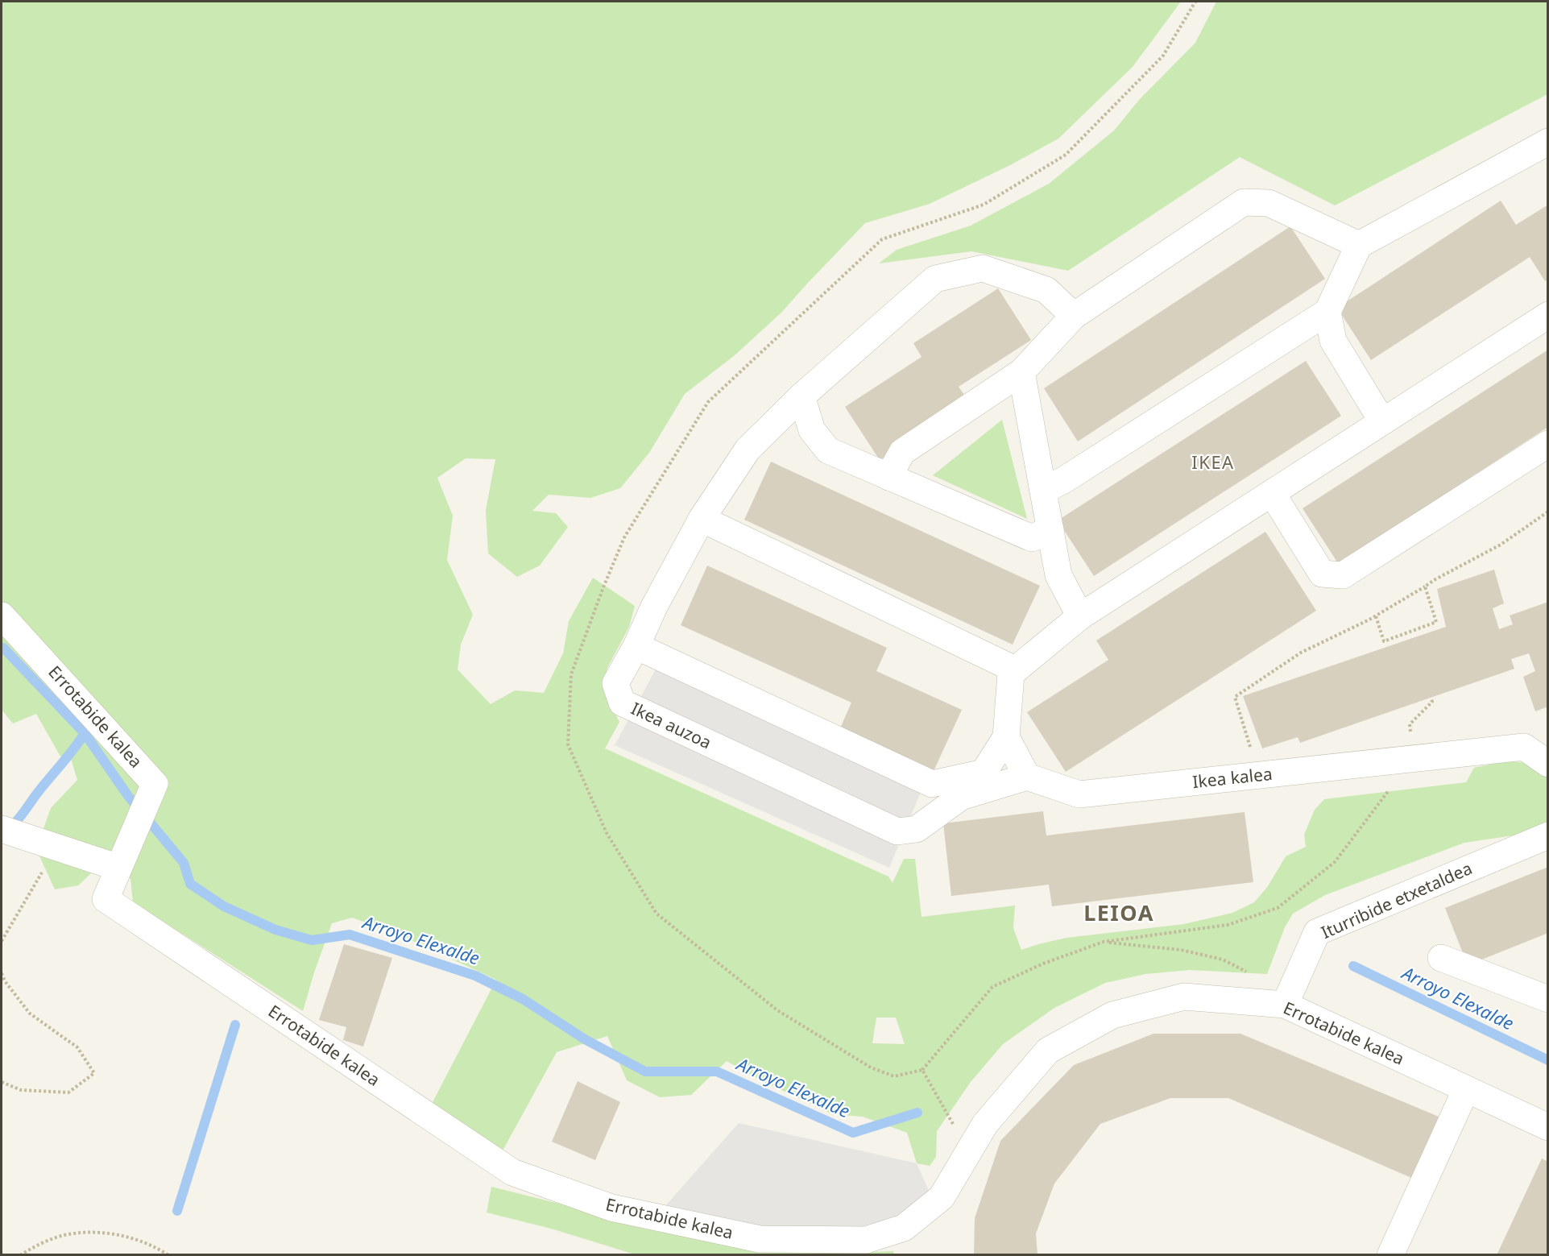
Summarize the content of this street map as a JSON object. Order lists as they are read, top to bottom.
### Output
{
  "streets": {
    "street": [
      "Errotabide kalea",
      "Ikea auzoa",
      "Ikea kalea",
      "Iturribide etxetaldea"
    ]
  },
  "crossings": [
    ["Errotabide kalea", "Iturribide etxetaldea"],
    ["Ikea auzoa", "Ikea kalea"]
  ],
  "districts": ["IKEA", "LEIOA"],
  "water": ["Arroyo Elexalde"]
}
